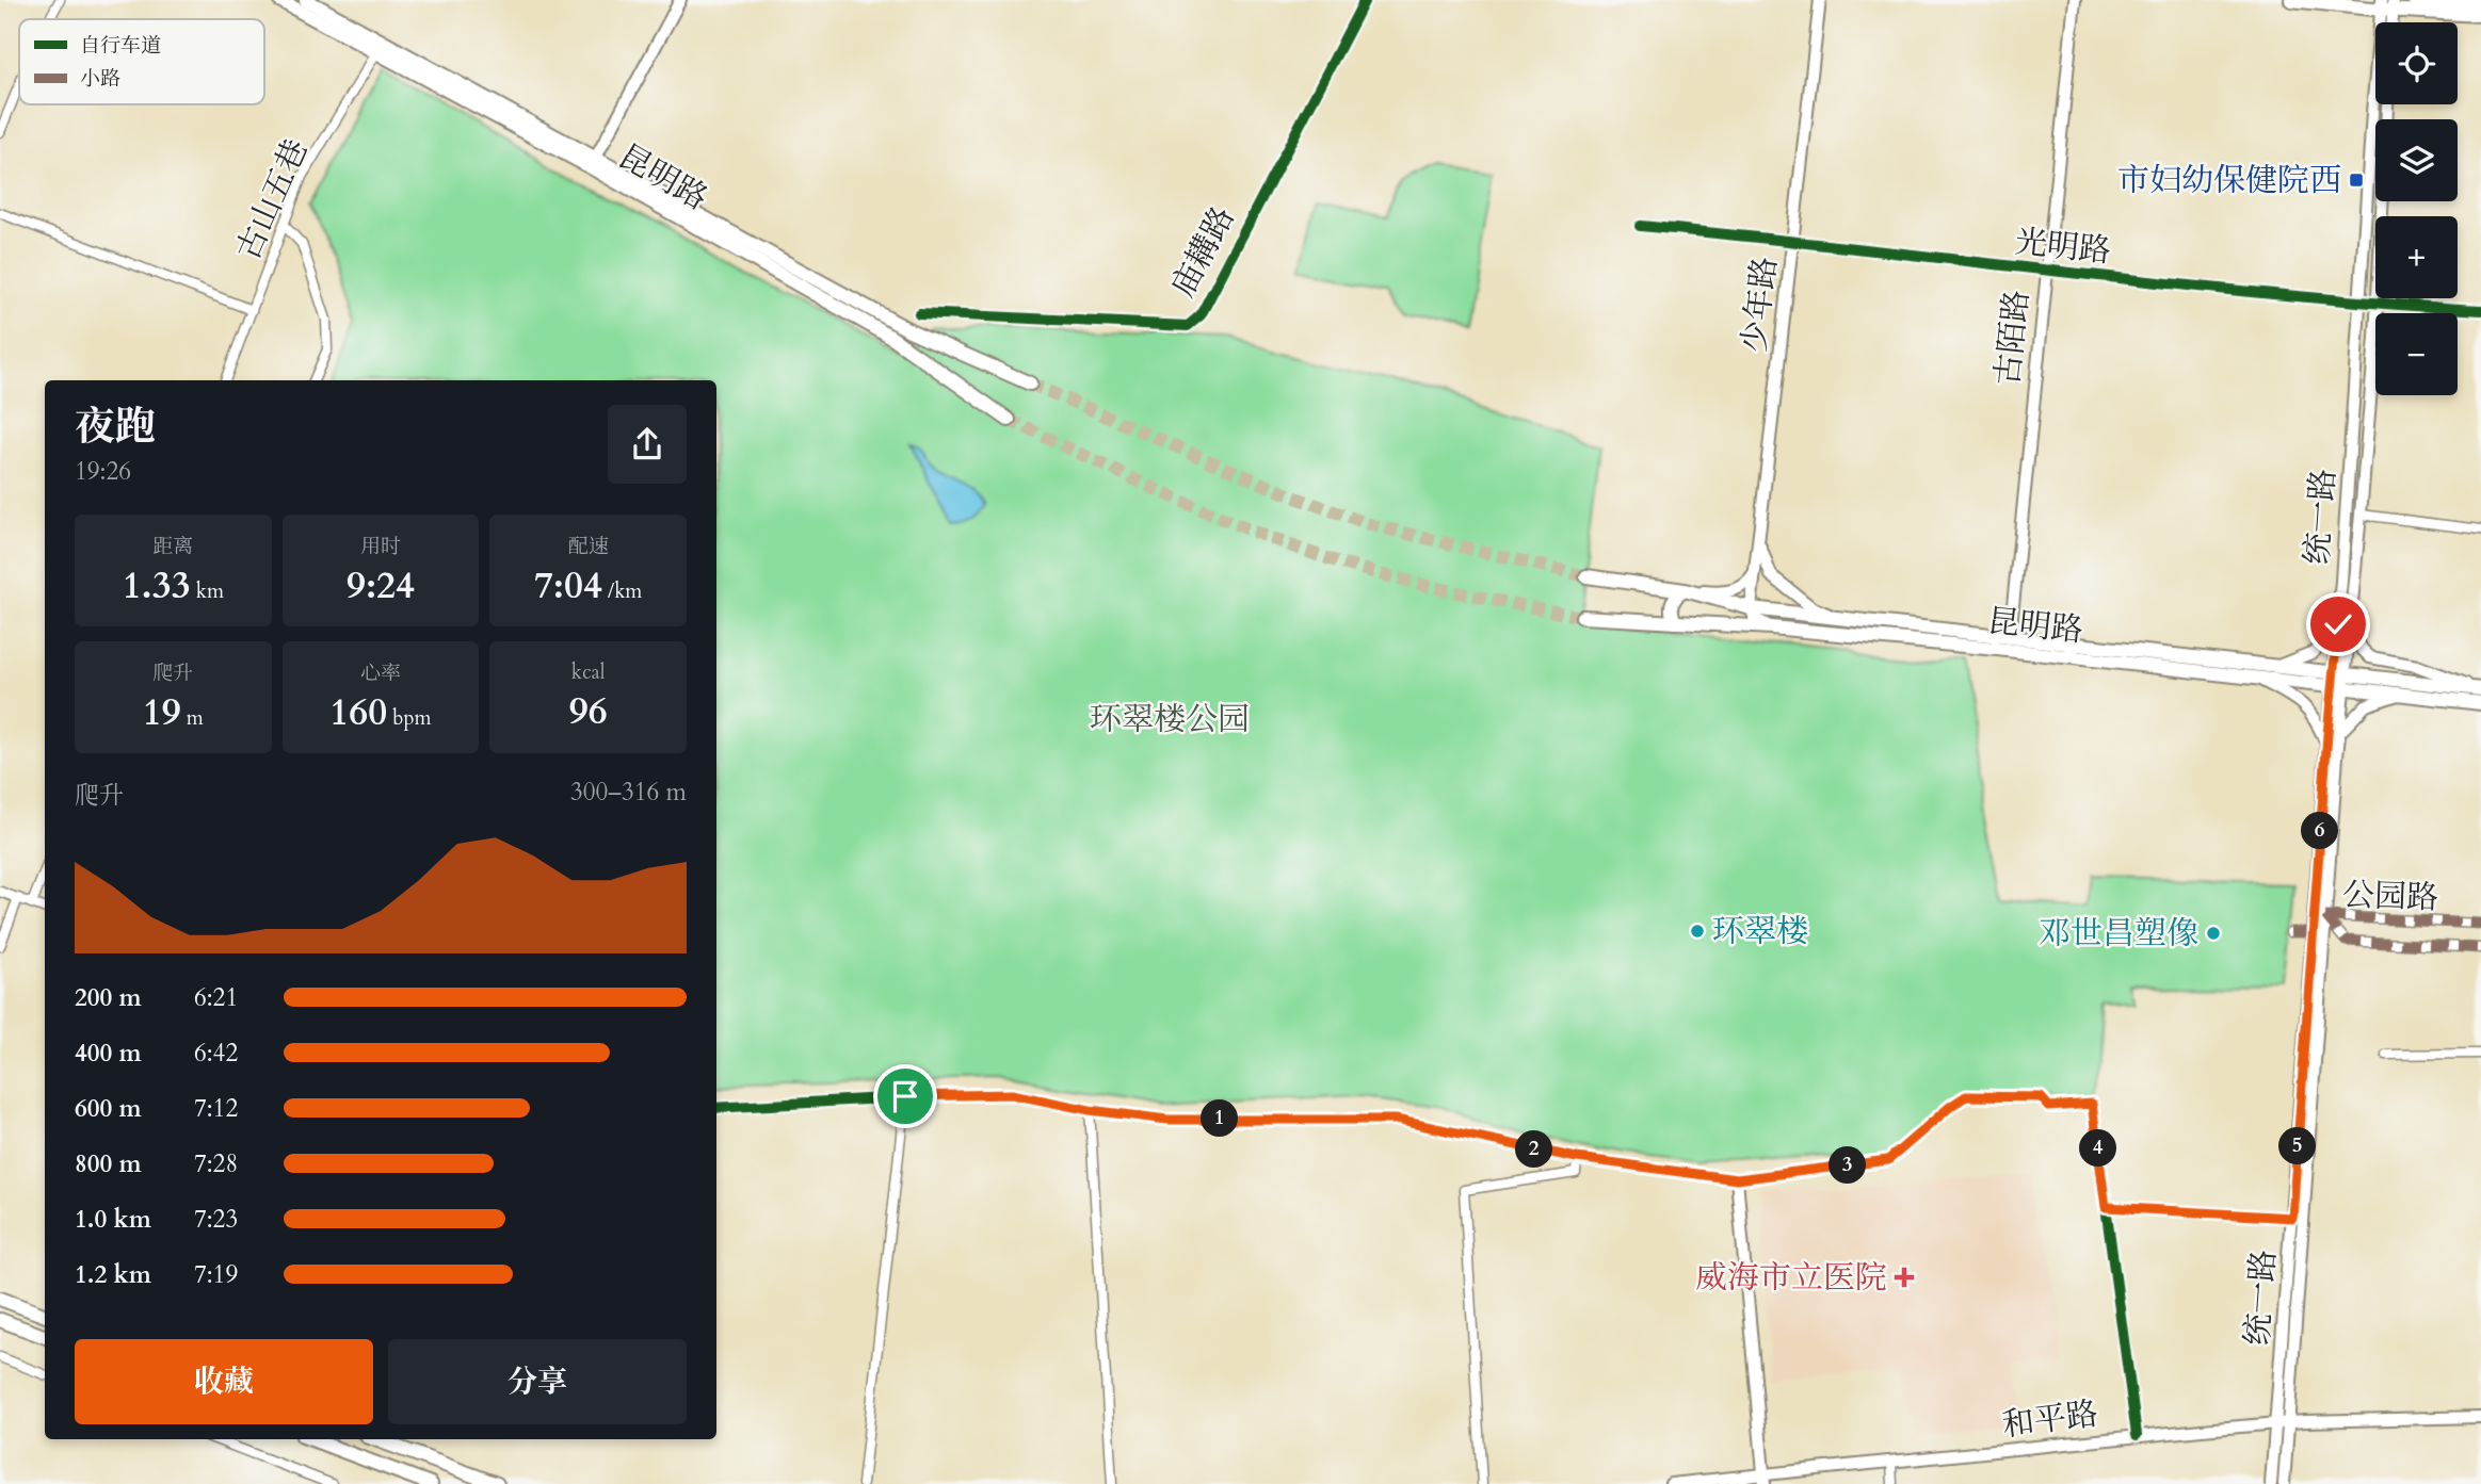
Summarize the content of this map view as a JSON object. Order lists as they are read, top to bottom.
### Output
{
  "streets": {
    "main road": ["昆明路"],
    "street": [
      "古山五巷",
      "光明路",
      "庙耩路",
      "少年路",
      "古陌路",
      "统一路",
      "公园路",
      "和平路"
    ]
  },
  "crossings": [
    ["昆明路", "古山五巷"],
    ["昆明路", "少年路"],
    ["昆明路", "古陌路"],
    ["昆明路", "统一路"],
    ["光明路", "少年路"],
    ["光明路", "古陌路"],
    ["光明路", "统一路"],
    ["统一路", "公园路"],
    ["统一路", "和平路"]
  ],
  "parks": ["环翠楼公园"],
  "places": {
    "transit": ["市妇幼保健院西"],
    "other": ["环翠楼", "邓世昌塑像"],
    "health": ["威海市立医院"]
  },
  "legend": ["自行车道", "小路"],
  "page": {
    "map_buttons": ["+", "−"],
    "heading": ["夜跑", "19:26"],
    "stats": [
      ["距离", "1.33 km"],
      ["用时", "9:24"],
      ["配速", "7:04 /km"],
      ["爬升", "19 m"],
      ["心率", "160 bpm"],
      ["kcal", "96"]
    ],
    "chart": ["爬升", "300–316 m"],
    "pins": [
      "6",
      "1",
      "5",
      "4",
      "2",
      "3"
    ],
    "list": [
      {
        "name": "200 m",
        "note": "6:21"
      },
      {
        "name": "400 m",
        "note": "6:42"
      },
      {
        "name": "600 m",
        "note": "7:12"
      },
      {
        "name": "800 m",
        "note": "7:28"
      },
      {
        "name": "1.0 km",
        "note": "7:23"
      },
      {
        "name": "1.2 km",
        "note": "7:19"
      }
    ],
    "buttons": ["收藏", "分享"]
  }
}
